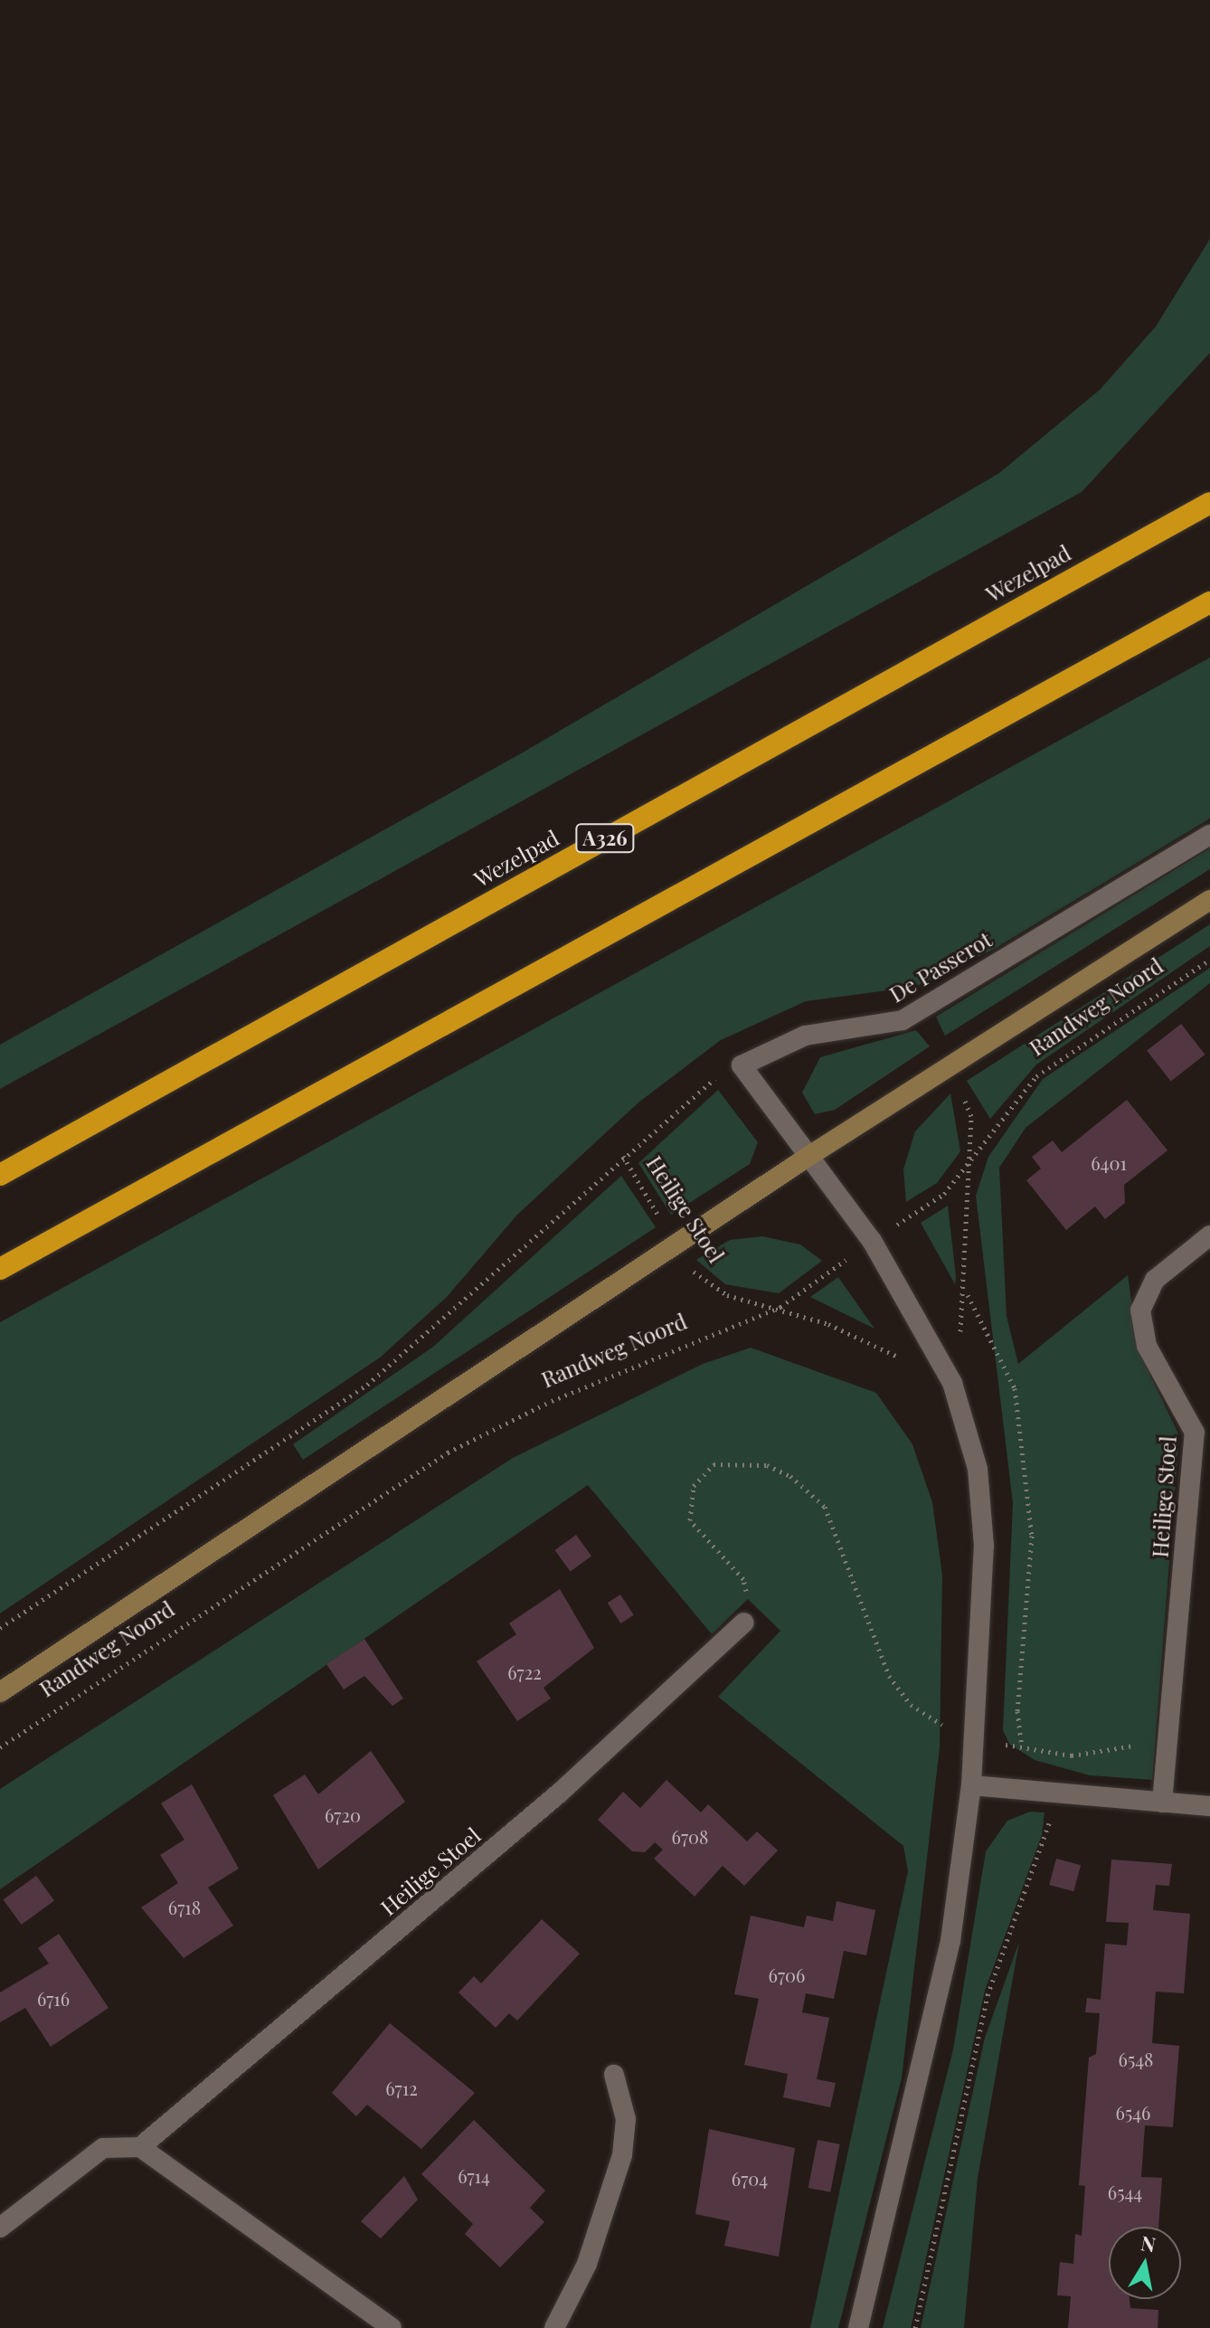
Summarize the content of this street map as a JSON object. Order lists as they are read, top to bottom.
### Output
{
  "streets": {
    "highway": ["Wezelpad", "A326"],
    "main road": ["Randweg Noord"],
    "street": ["De Passerot", "Heilige Stoel"]
  },
  "crossings": [
    ["Randweg Noord", "Heilige Stoel"]
  ],
  "house_numbers": [
    "6401",
    "6722",
    "6720",
    "6708",
    "6718",
    "6706",
    "6716",
    "6548",
    "6712",
    "6546",
    "6714",
    "6704",
    "6544"
  ],
  "north": "top"
}
